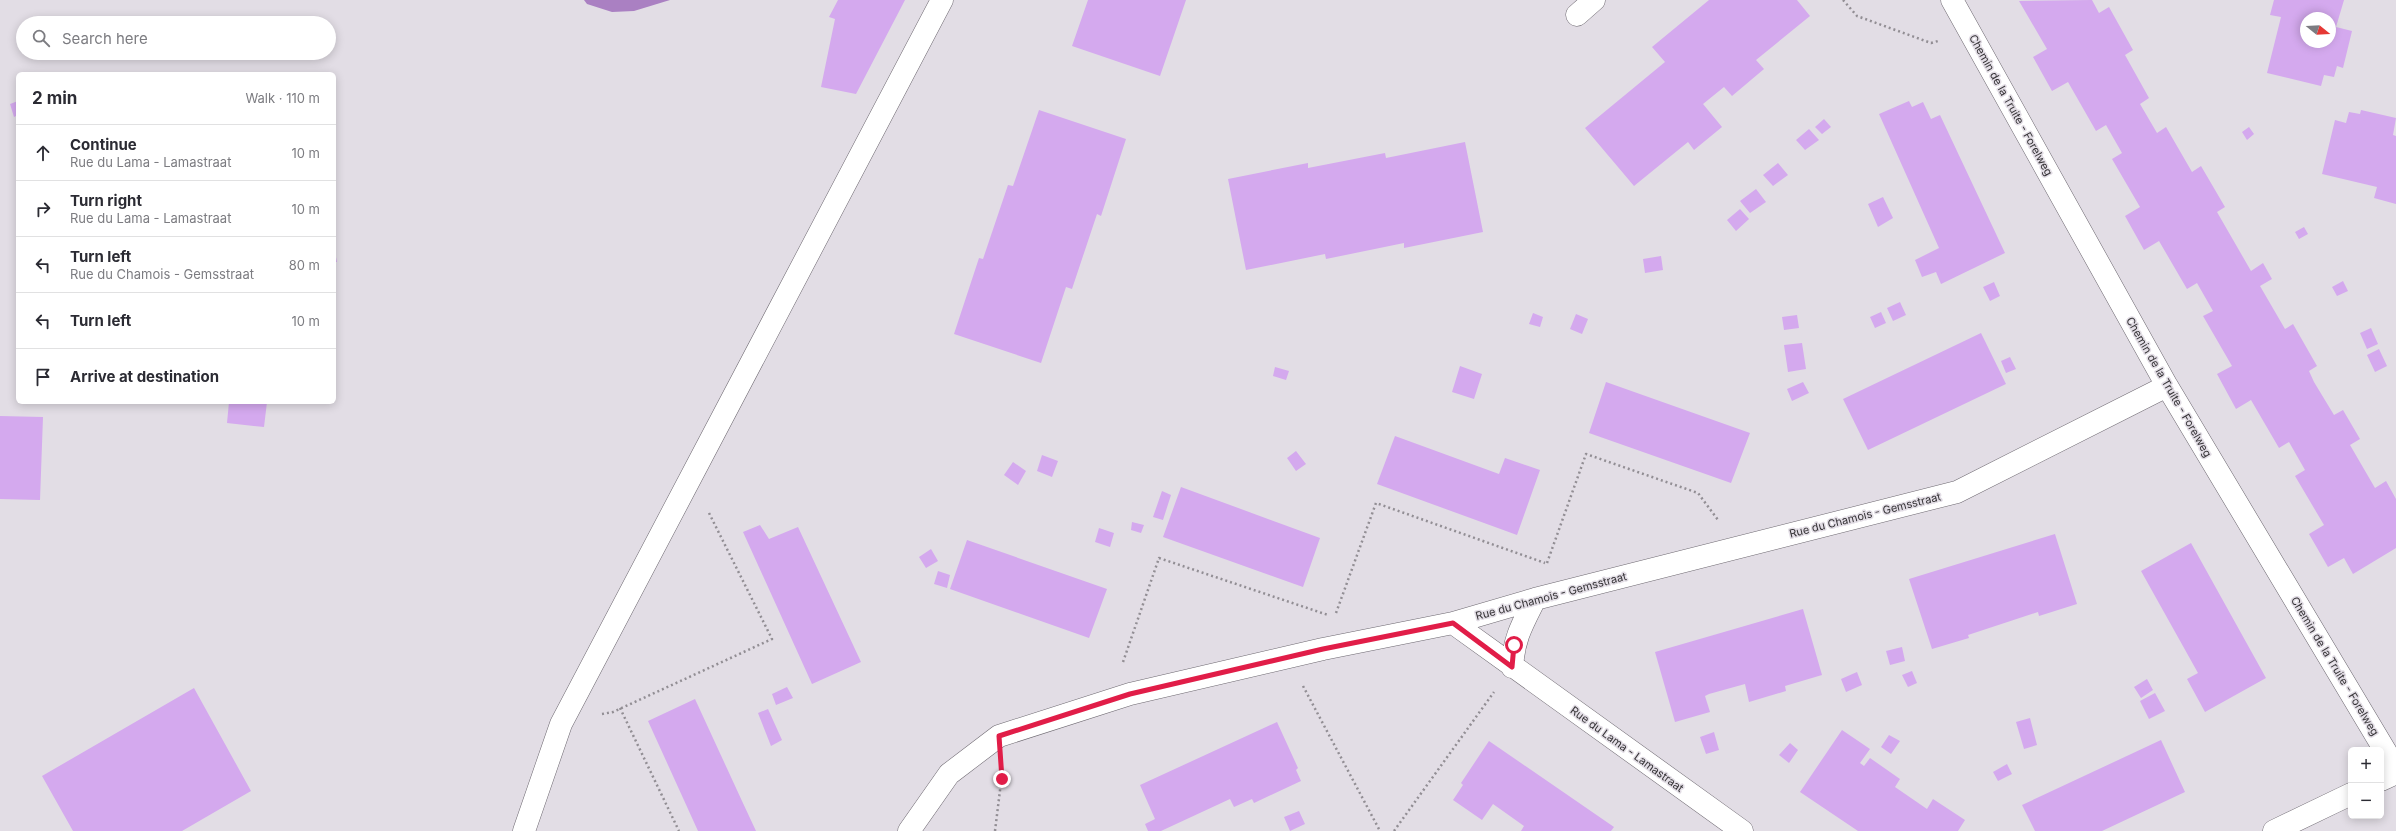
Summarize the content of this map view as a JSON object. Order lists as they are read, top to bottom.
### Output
{
  "streets": {
    "street": ["Chemin de la Truite - Forelweg", "Rue du Chamois - Gemsstraat", "Rue du Lama - Lamastraat"]
  },
  "crossings": [
    ["Chemin de la Truite - Forelweg", "Rue du Chamois - Gemsstraat"],
    ["Rue du Chamois - Gemsstraat", "Rue du Lama - Lamastraat"]
  ],
  "north": "right",
  "page": {
    "search": "Search here",
    "heading": ["2 min", "Walk · 110 m"],
    "list": [
      ["Continue", "Rue du Lama - Lamastraat", "10 m"],
      ["Turn right", "Rue du Lama - Lamastraat", "10 m"],
      ["Turn left", "Rue du Chamois - Gemsstraat", "80 m"],
      ["Turn left", "10 m"],
      "Arrive at destination"
    ],
    "map_buttons": ["+", "−"]
  }
}
